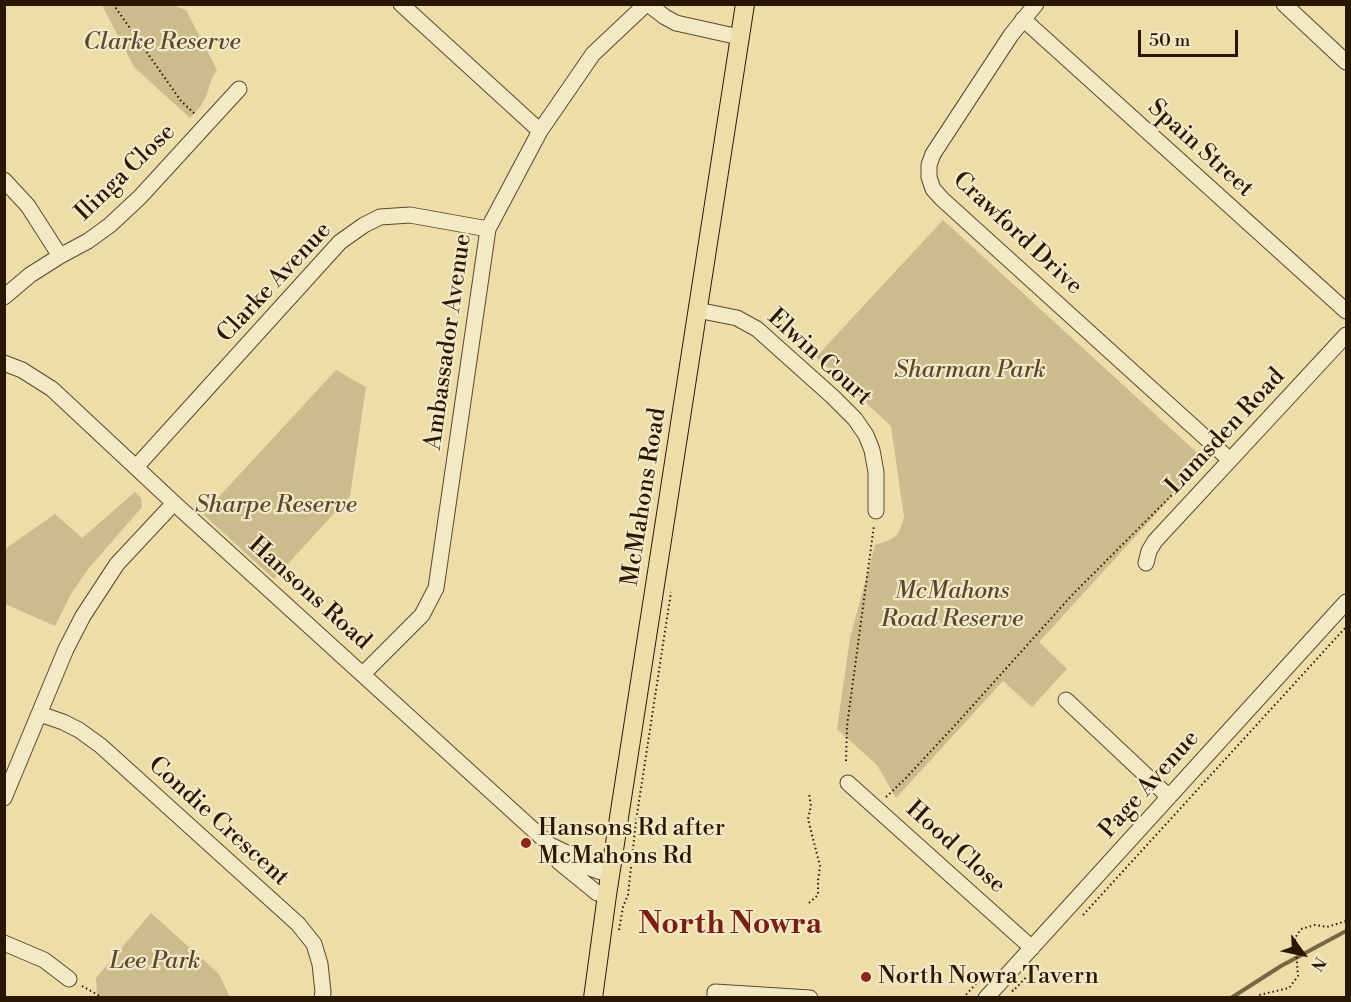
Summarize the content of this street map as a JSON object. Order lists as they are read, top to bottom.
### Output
{
  "streets": {
    "main road": ["McMahons Road"],
    "street": [
      "Spain Street",
      "Ilinga Close",
      "Crawford Drive",
      "Clarke Avenue",
      "Ambassador Avenue",
      "Elwin Court",
      "Lumsden Road",
      "Hansons Road",
      "Page Avenue",
      "Condie Crescent",
      "Hood Close"
    ]
  },
  "crossings": [
    ["Spain Street", "Crawford Drive"],
    ["Crawford Drive", "Lumsden Road"],
    ["Clarke Avenue", "Ambassador Avenue"],
    ["Clarke Avenue", "Hansons Road"],
    ["Ambassador Avenue", "Hansons Road"],
    ["Elwin Court", "McMahons Road"],
    ["McMahons Road", "Hansons Road"],
    ["Page Avenue", "Hood Close"]
  ],
  "districts": ["North Nowra"],
  "parks": [
    "Clarke Reserve",
    "Sharman Park",
    "Sharpe Reserve",
    "McMahons Road Reserve",
    "Lee Park"
  ],
  "places": ["Hansons Rd after McMahons Rd", "North Nowra Tavern"],
  "scale_bar": "50 m",
  "north": "bottom right"
}
